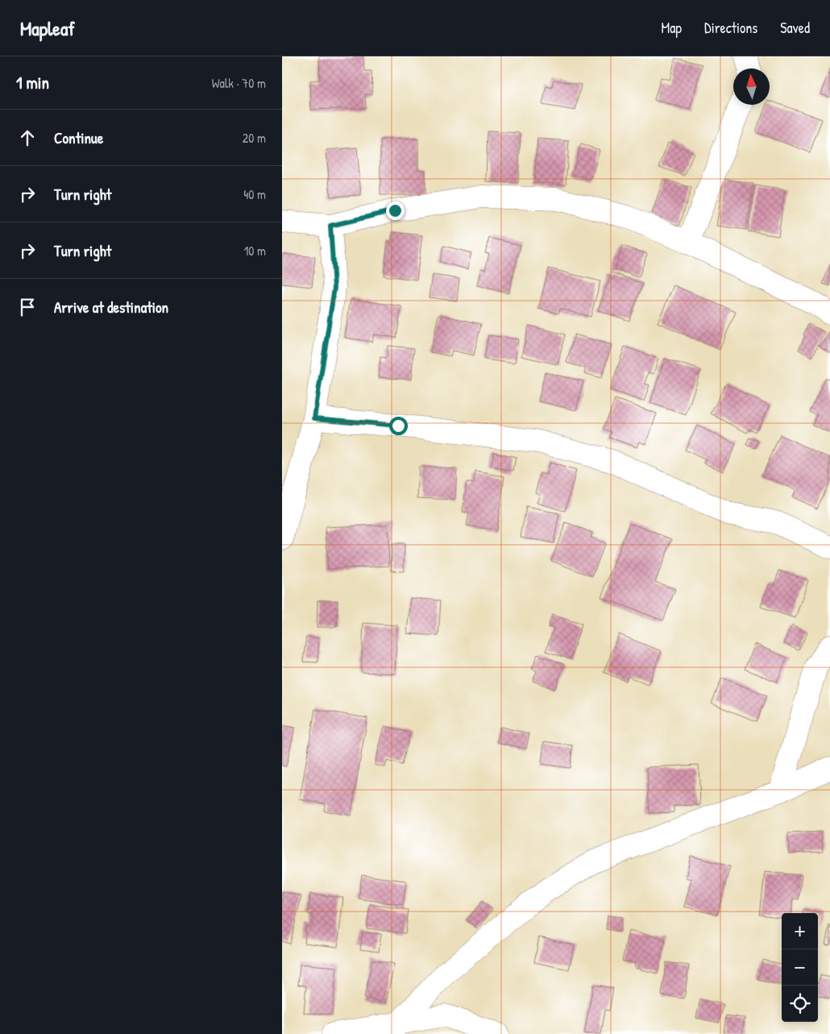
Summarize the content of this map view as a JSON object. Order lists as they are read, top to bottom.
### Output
{
  "north": "top",
  "page": {
    "header": "Mapleaf",
    "nav": ["Map", "Directions", "Saved"],
    "heading": ["1 min", "Walk · 70 m"],
    "list": [
      ["Continue", "20 m"],
      ["Turn right", "40 m"],
      ["Turn right", "10 m"],
      "Arrive at destination"
    ],
    "map_buttons": ["+", "−"]
  }
}
